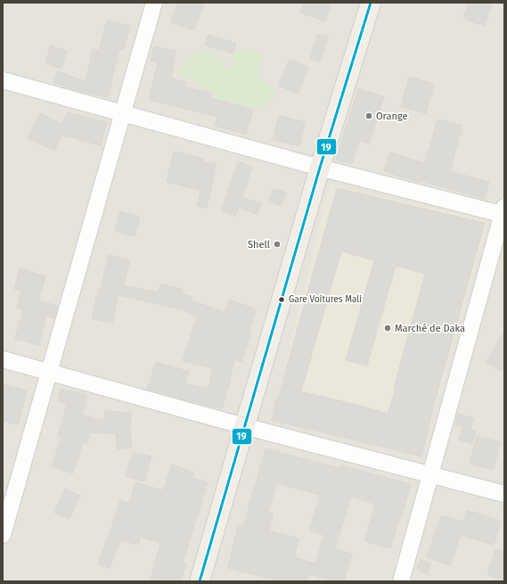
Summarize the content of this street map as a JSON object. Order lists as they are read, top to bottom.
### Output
{
  "places": [
    "Orange",
    "Shell",
    "Gare Voitures Mali",
    "Marché de Daka"
  ],
  "lines": ["transit line 19"]
}
